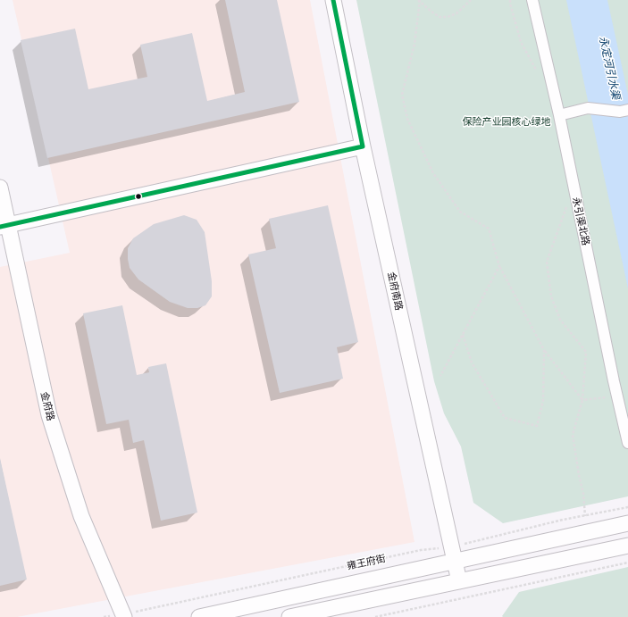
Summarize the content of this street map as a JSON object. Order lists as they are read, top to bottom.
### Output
{
  "streets": {
    "street": [
      "永引渠北路",
      "金府南路",
      "金府路",
      "雍王府街"
    ]
  },
  "crossings": [
    ["金府南路", "雍王府街"],
    ["金府路", "雍王府街"]
  ],
  "water": ["永定河引水渠"],
  "parks": ["保险产业园核心绿地"]
}
